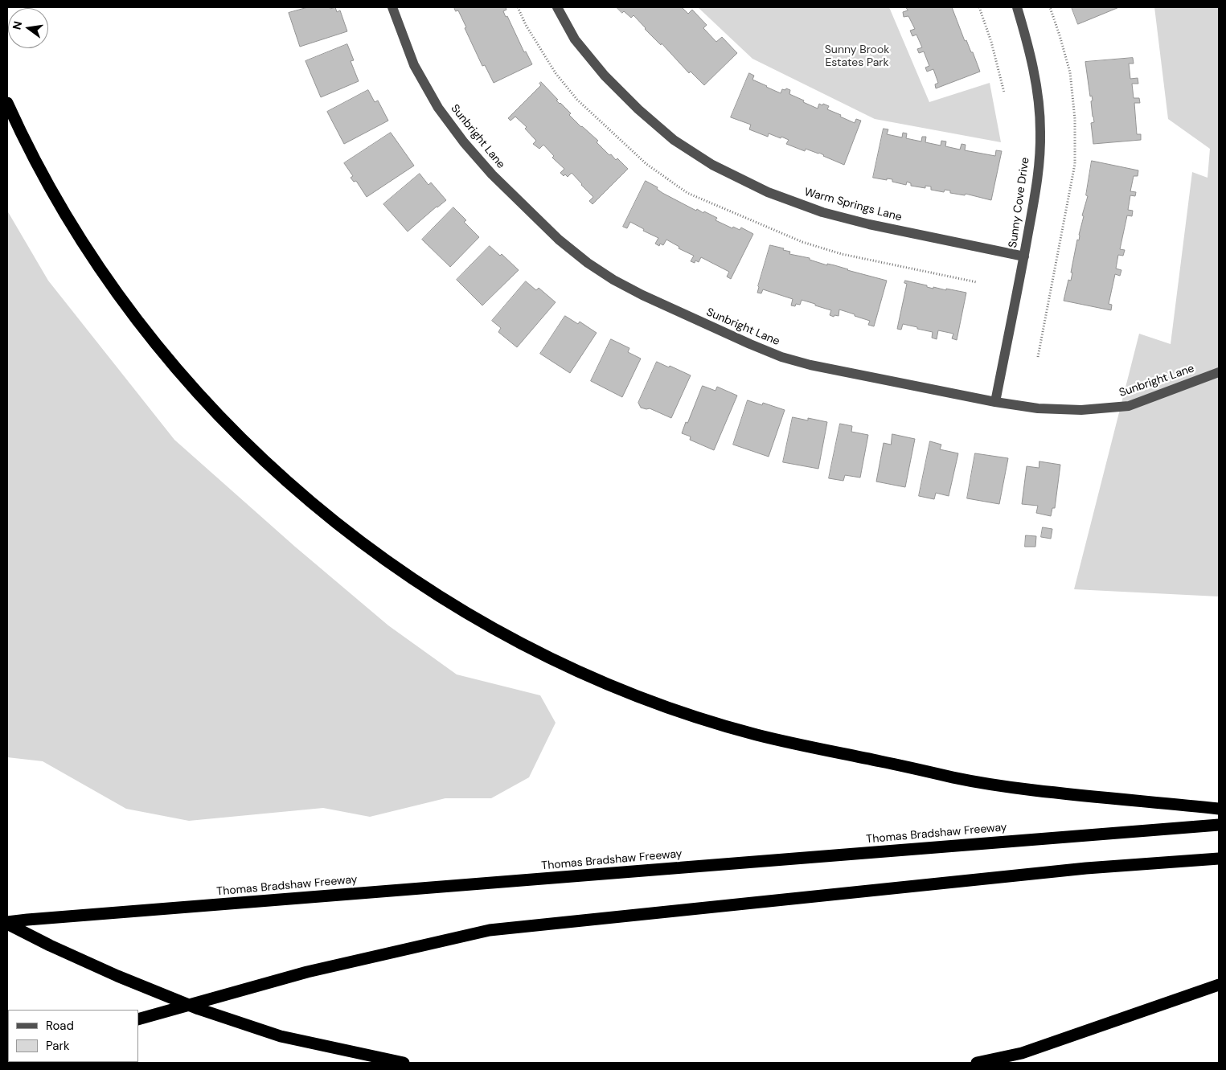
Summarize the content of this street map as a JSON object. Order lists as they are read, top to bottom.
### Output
{
  "streets": {
    "highway": ["Thomas Bradshaw Freeway"],
    "street": ["Sunbright Lane", "Sunny Cove Drive", "Warm Springs Lane"]
  },
  "crossings": [
    ["Sunbright Lane", "Sunny Cove Drive"],
    ["Sunny Cove Drive", "Warm Springs Lane"]
  ],
  "parks": ["Sunny Brook Estates Park"],
  "legend": ["Road", "Park"],
  "north": "left"
}
